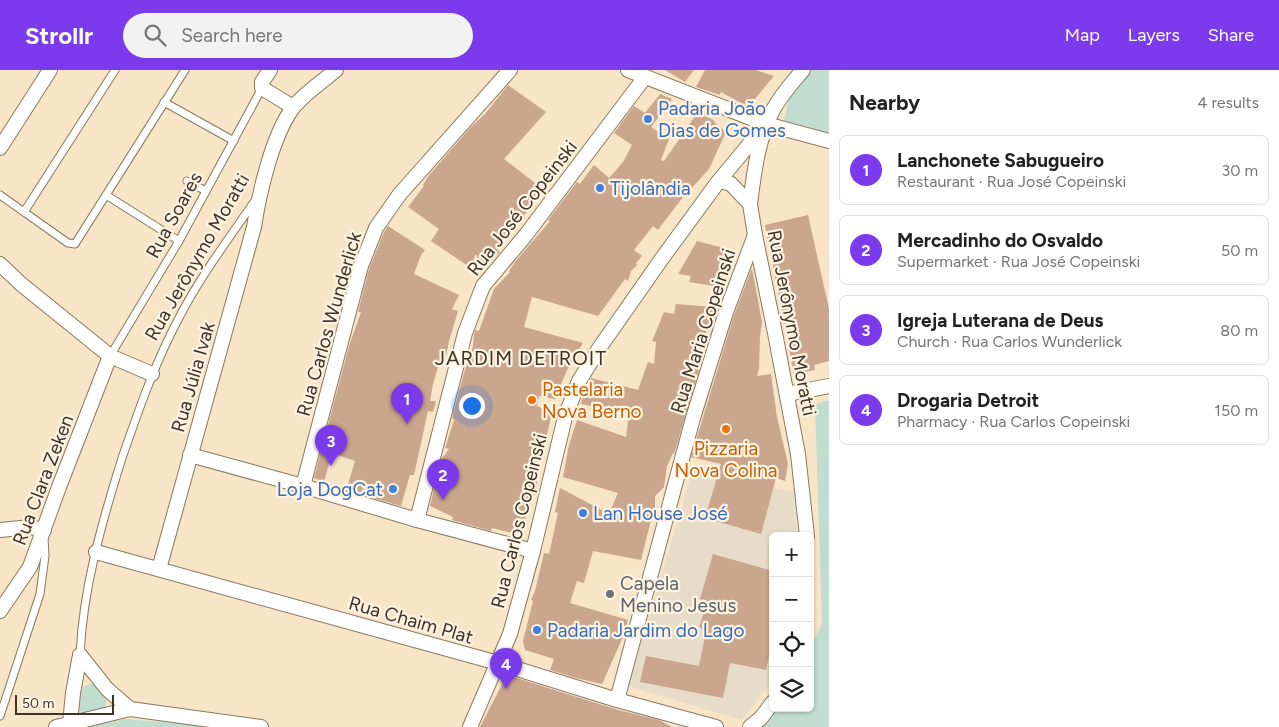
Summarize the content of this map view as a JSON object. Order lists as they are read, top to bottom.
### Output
{
  "streets": {
    "street": [
      "Rua José Copeinski",
      "Rua Jerônymo Moratti",
      "Rua Carlos Wunderlick",
      "Rua Maria Copeinski",
      "Rua Júlia Ivak",
      "Rua Clara Zeken",
      "Rua Carlos Copeinski",
      "Rua Chaim Plat"
    ],
    "lane": ["Rua Soares"]
  },
  "crossings": [
    ["Rua Soares", "Rua Clara Zeken"],
    ["Rua Jerônymo Moratti", "Rua Maria Copeinski"],
    ["Rua Jerônymo Moratti", "Rua Júlia Ivak"],
    ["Rua Jerônymo Moratti", "Rua Carlos Copeinski"],
    ["Rua Jerônymo Moratti", "Rua Chaim Plat"],
    ["Rua Maria Copeinski", "Rua Chaim Plat"],
    ["Rua Júlia Ivak", "Rua Chaim Plat"],
    ["Rua Carlos Copeinski", "Rua Chaim Plat"]
  ],
  "districts": ["JARDIM DETROIT"],
  "places": [
    "Padaria João Dias de Gomes",
    "Tijolândia",
    "Pastelaria Nova Berno",
    "Pizzaria Nova Colina",
    "Loja DogCat",
    "Lan House José",
    "Capela Menino Jesus",
    "Padaria Jardim do Lago"
  ],
  "scale_bar": "50 m",
  "page": {
    "header": "Strollr",
    "search": "Search here",
    "nav": ["Map", "Layers", "Share"],
    "heading": ["Nearby", "4 results"],
    "list": [
      {
        "mark": "1",
        "name": "Lanchonete Sabugueiro",
        "note": "Restaurant · Rua José Copeinski",
        "value": "30 m"
      },
      {
        "mark": "2",
        "name": "Mercadinho do Osvaldo",
        "note": "Supermarket · Rua José Copeinski",
        "value": "50 m"
      },
      {
        "mark": "3",
        "name": "Igreja Luterana de Deus",
        "note": "Church · Rua Carlos Wunderlick",
        "value": "80 m"
      },
      {
        "mark": "4",
        "name": "Drogaria Detroit",
        "note": "Pharmacy · Rua Carlos Copeinski",
        "value": "150 m"
      }
    ],
    "pins": [
      "1",
      "3",
      "2",
      "4"
    ],
    "map_buttons": ["+", "−"],
    "scale": "50 m"
  }
}
